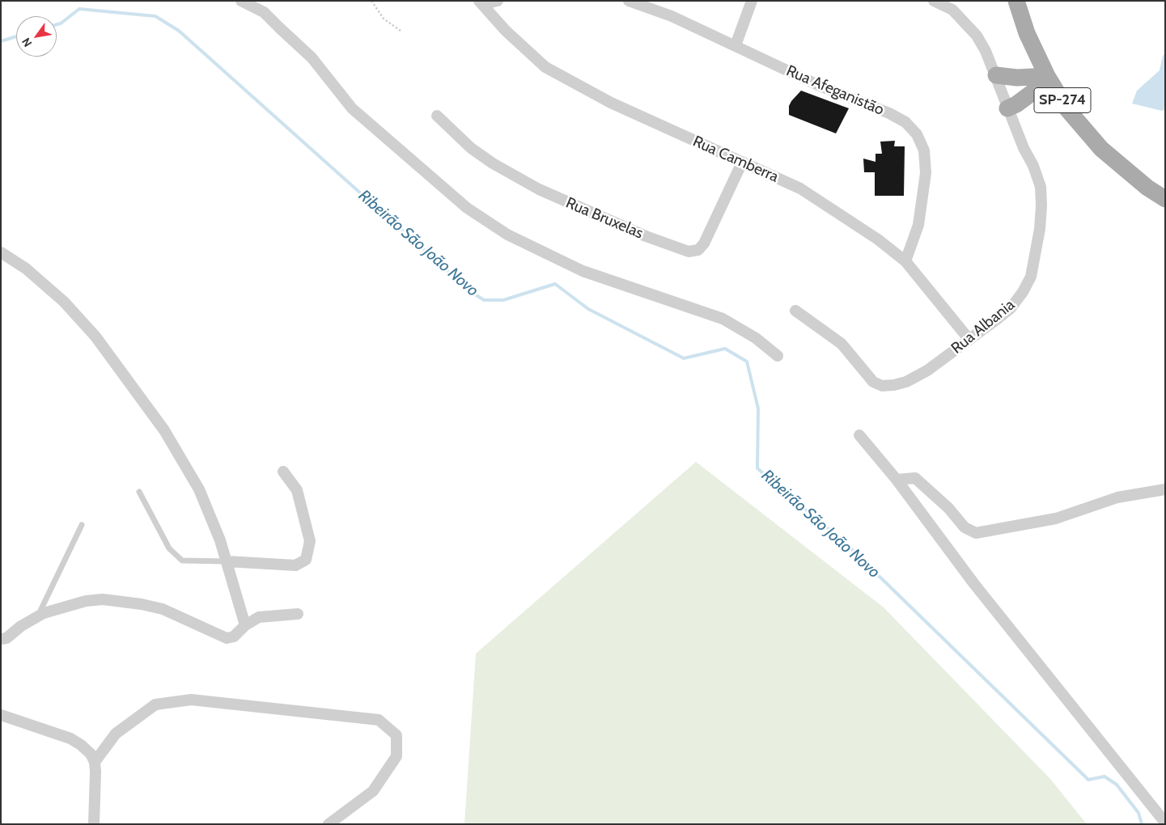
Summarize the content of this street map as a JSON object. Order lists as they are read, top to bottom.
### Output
{
  "streets": {
    "main road": ["SP-274"],
    "street": [
      "Rua Afeganistão",
      "Rua Camberra",
      "Rua Bruxelas",
      "Rua Albania"
    ]
  },
  "crossings": [
    ["Rua Afeganistão", "Rua Camberra"],
    ["Rua Camberra", "Rua Bruxelas"],
    ["Rua Camberra", "Rua Albania"]
  ],
  "water": ["Ribeirão São João Novo"],
  "north": "bottom left"
}
